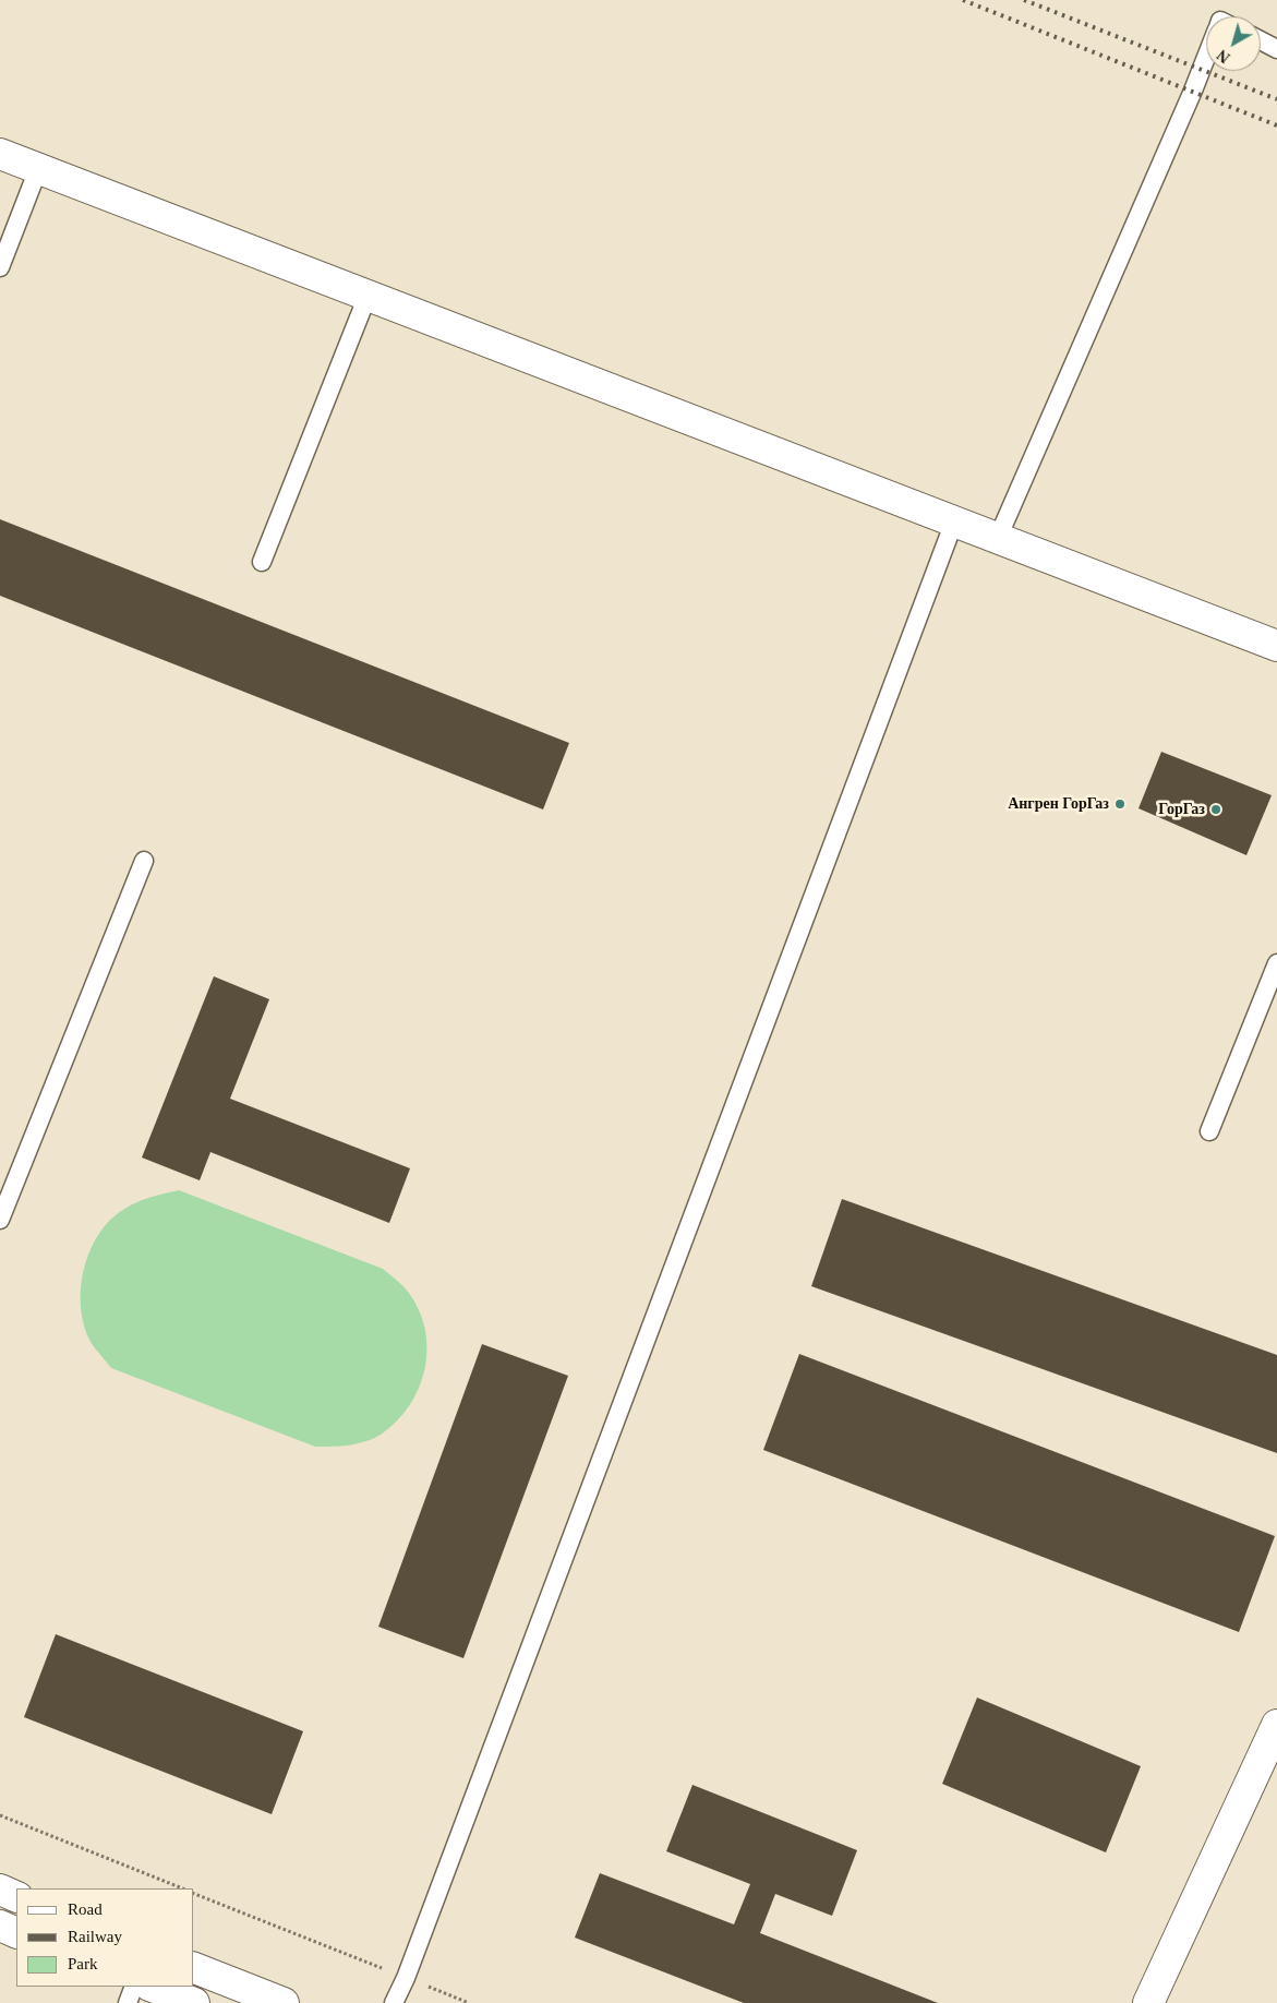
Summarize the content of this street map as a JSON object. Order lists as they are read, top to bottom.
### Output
{
  "places": ["Ангрен ГорГаз", "ГорГаз"],
  "legend": ["Road", "Railway", "Park"],
  "north": "bottom left"
}
